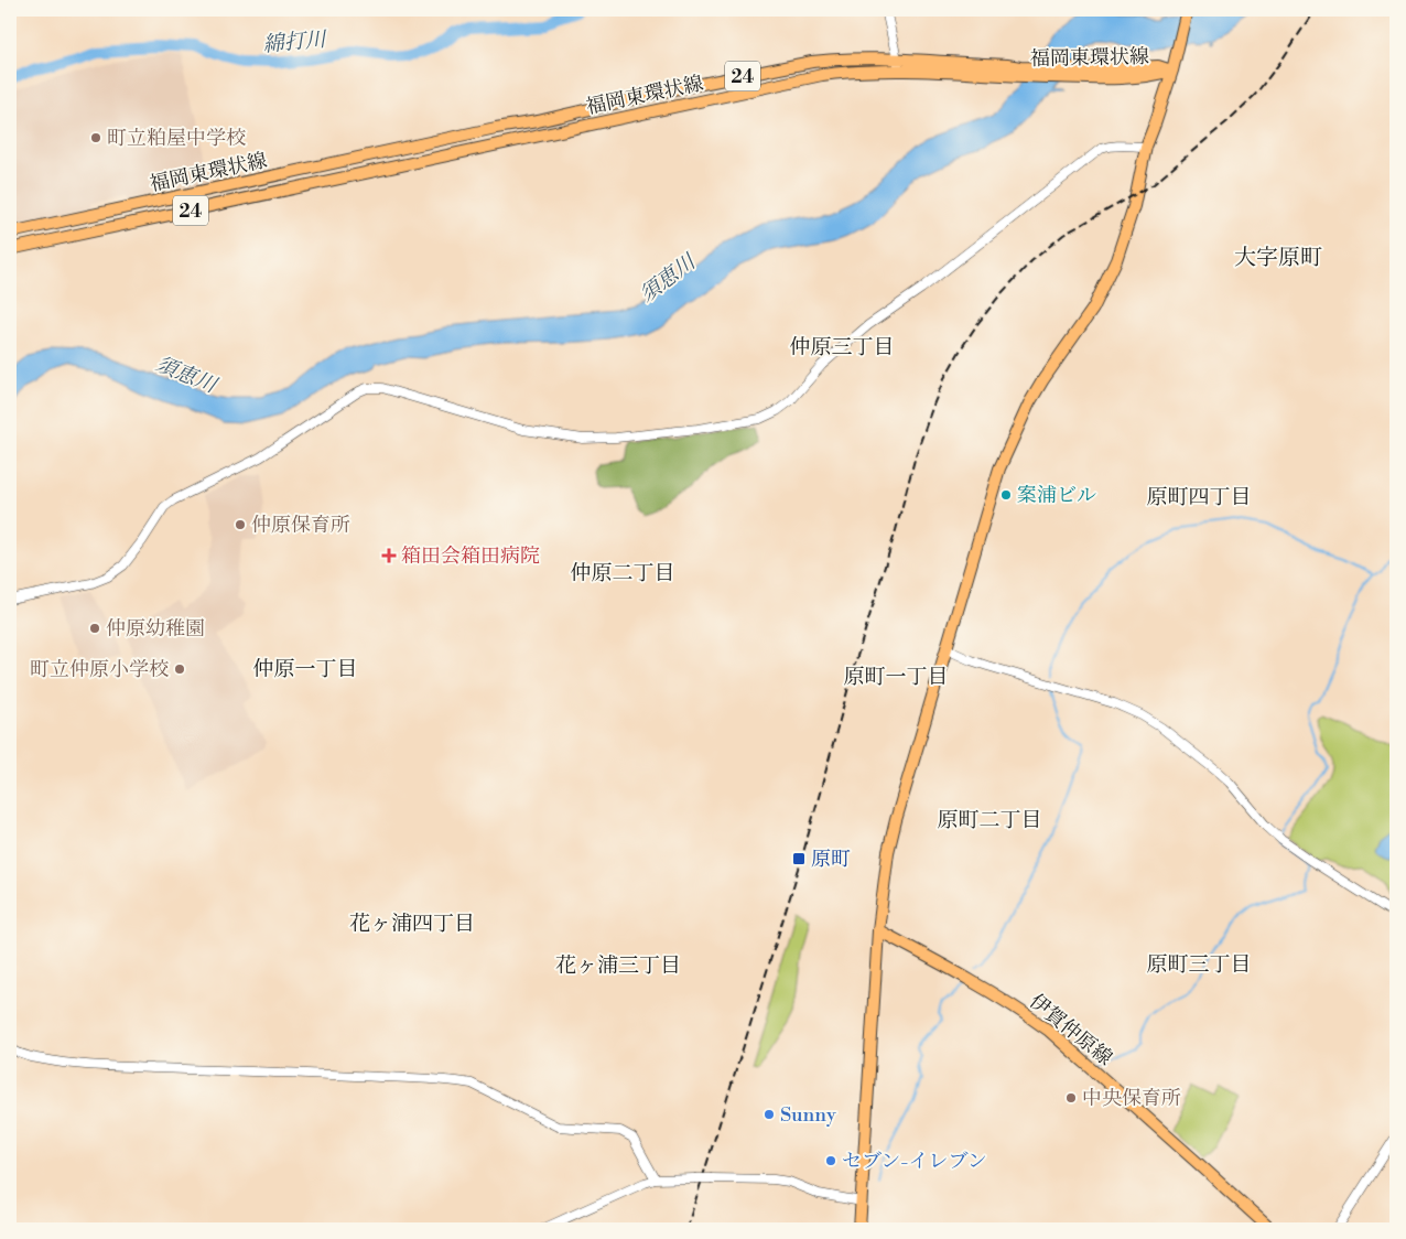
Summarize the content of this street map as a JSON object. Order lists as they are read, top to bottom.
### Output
{
  "streets": {
    "main road": ["福岡東環状線", "24", "伊賀仲原線"]
  },
  "districts": [
    "大字原町",
    "仲原三丁目",
    "原町四丁目",
    "仲原二丁目",
    "仲原一丁目",
    "原町一丁目",
    "原町二丁目",
    "花ヶ浦四丁目",
    "原町三丁目",
    "花ヶ浦三丁目"
  ],
  "water": ["綿打川", "須恵川"],
  "places": {
    "other": [
      "町立粕屋中学校",
      "案浦ビル",
      "仲原保育所",
      "仲原幼稚園",
      "町立仲原小学校",
      "中央保育所",
      "Sunny",
      "セブン-イレブン"
    ],
    "health": ["箱田会箱田病院"],
    "transit": ["原町"]
  }
}
